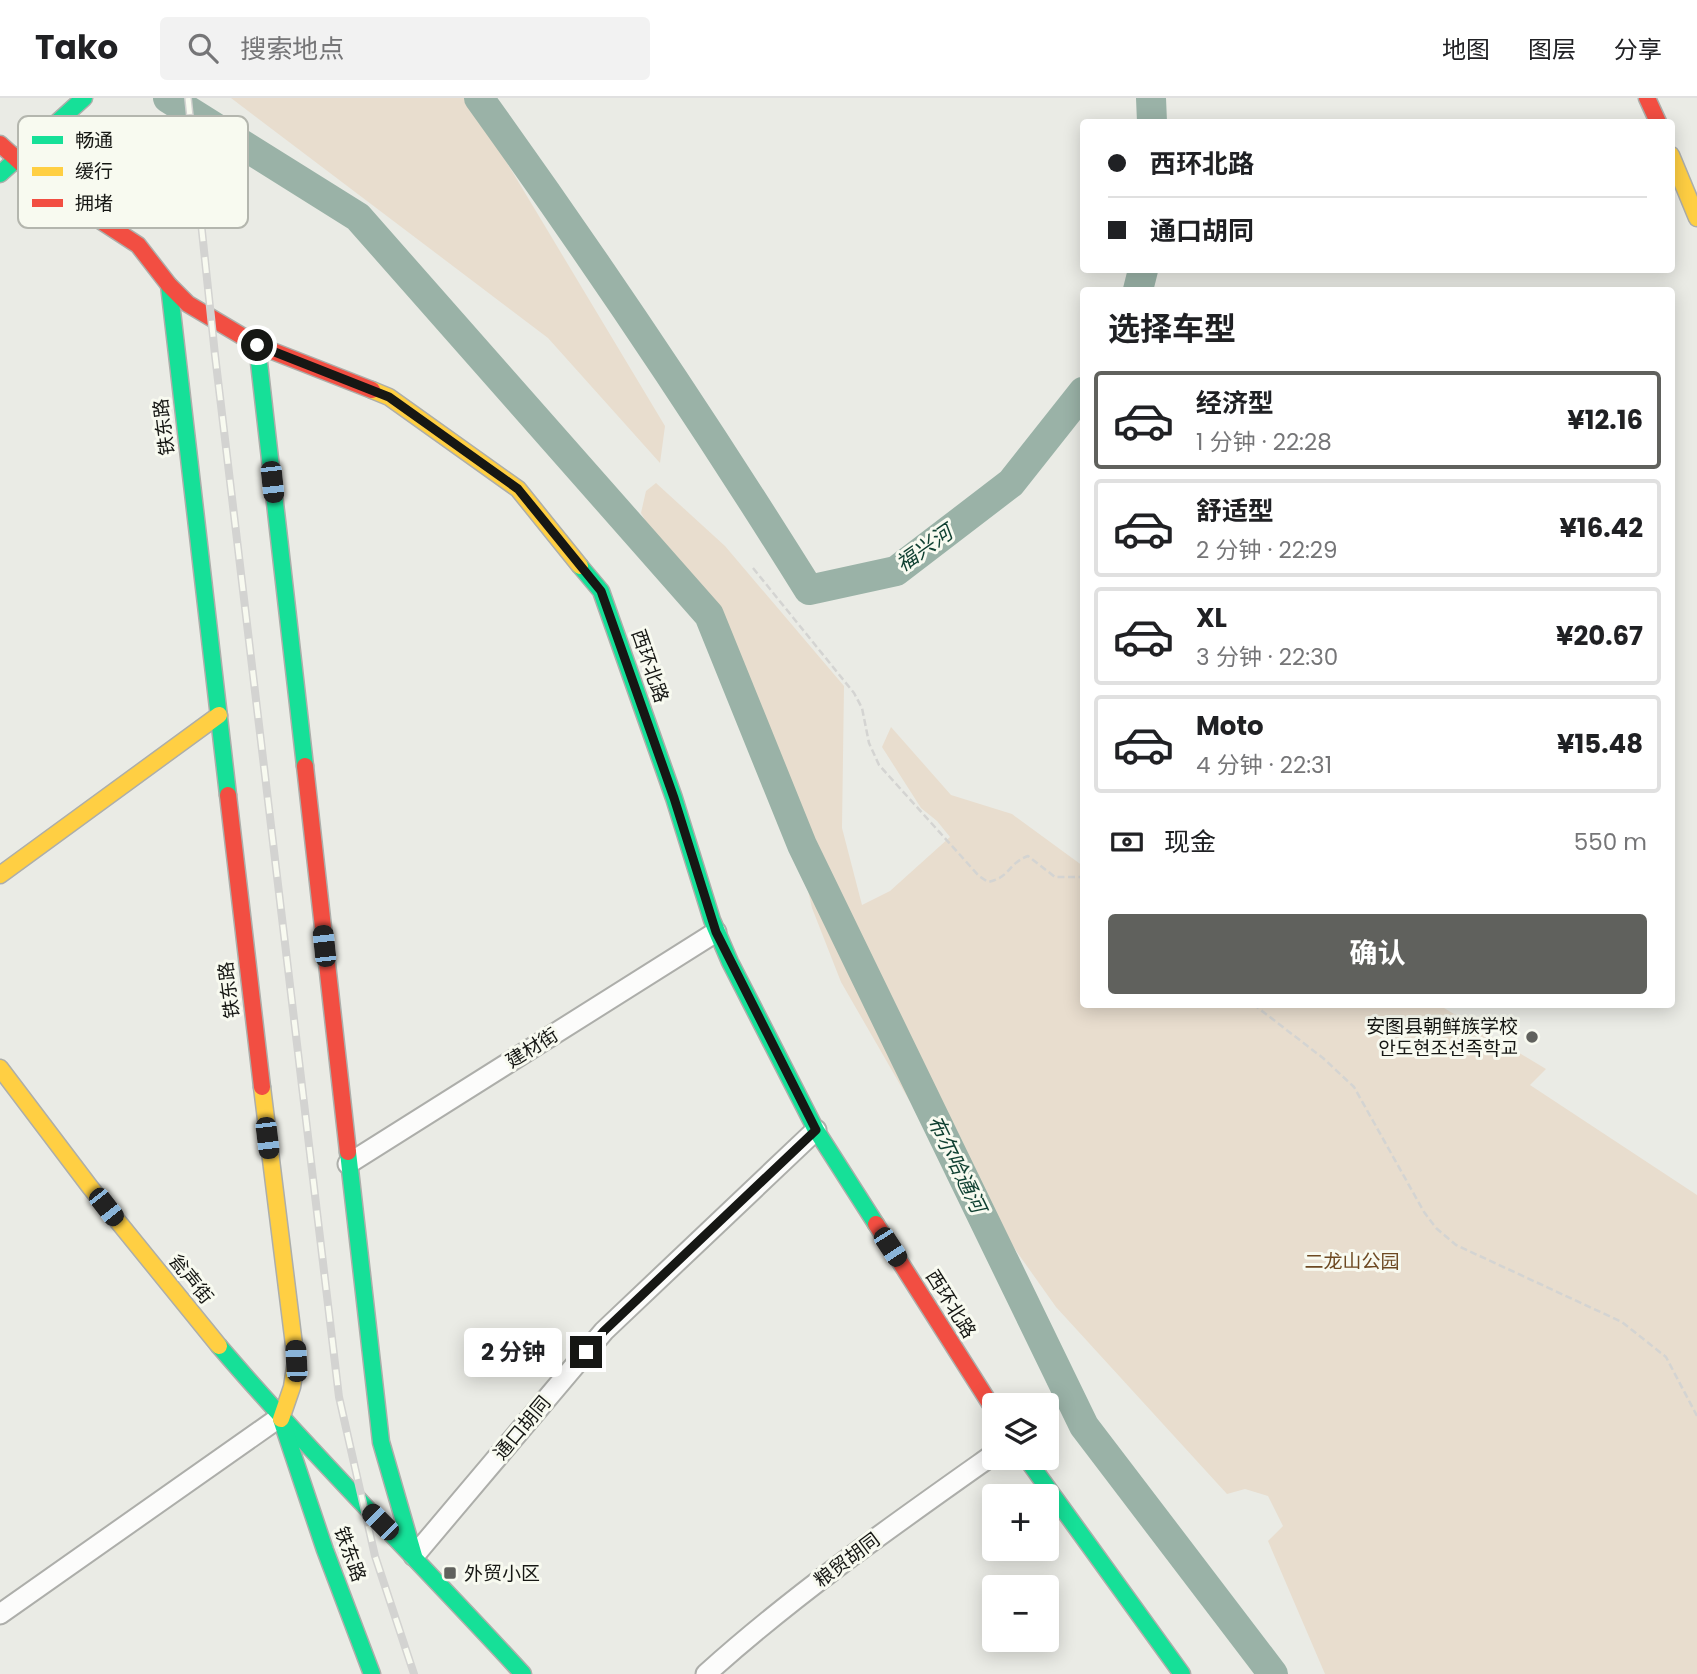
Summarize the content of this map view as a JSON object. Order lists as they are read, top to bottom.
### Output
{
  "streets": {
    "main road": ["铁东路", "西环北路", "瓮声街"],
    "street": ["建材街", "通口胡同", "粮贸胡同"]
  },
  "crossings": [
    ["铁东路", "西环北路"],
    ["铁东路", "瓮声街"],
    ["西环北路", "建材街"],
    ["西环北路", "通口胡同"],
    ["瓮声街", "通口胡同"]
  ],
  "water": ["福兴河", "布尔哈通河"],
  "parks": ["二龙山公园"],
  "places": {
    "other": ["安图县朝鲜族学校 안도현조선족학교"],
    "transit": ["外贸小区"]
  },
  "legend": ["畅通", "缓行", "拥堵"],
  "page": {
    "header": "Tako",
    "search": "搜索地点",
    "nav": ["地图", "图层", "分享"],
    "banner": ["西环北路", "通口胡同"],
    "heading": "选择车型",
    "list": [
      {
        "name": "经济型",
        "note": "1 分钟 · 22:28",
        "value": "¥12.16"
      },
      {
        "name": "舒适型",
        "note": "2 分钟 · 22:29",
        "value": "¥16.42"
      },
      {
        "name": "XL",
        "note": "3 分钟 · 22:30",
        "value": "¥20.67"
      },
      {
        "name": "Moto",
        "note": "4 分钟 · 22:31",
        "value": "¥15.48"
      }
    ],
    "pay": ["现金", "550 m"],
    "buttons": "确认",
    "bubble": "2 分钟",
    "map_buttons": ["+", "−"]
  }
}
